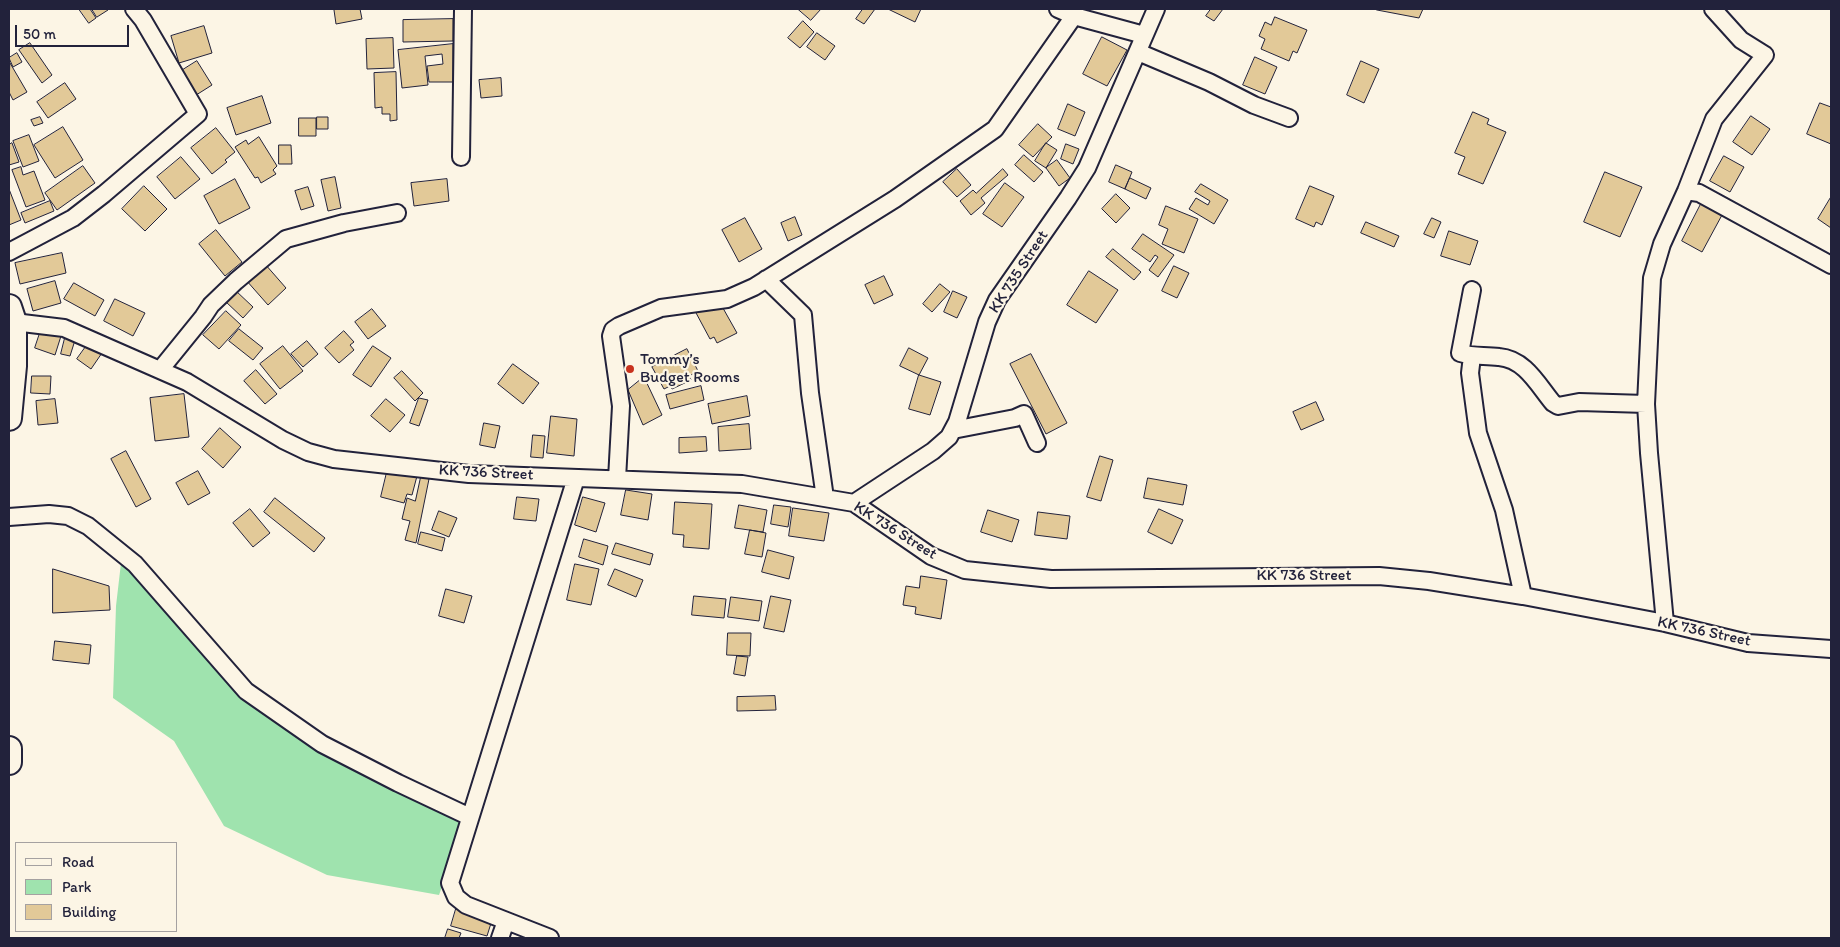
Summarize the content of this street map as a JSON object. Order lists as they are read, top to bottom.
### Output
{
  "streets": {
    "street": ["KK 735 Street", "KK 736 Street"]
  },
  "crossings": [
    ["KK 735 Street", "KK 736 Street"]
  ],
  "places": ["Tommy’s Budget Rooms"],
  "legend": ["Road", "Park", "Building"],
  "scale_bar": "50 m"
}
